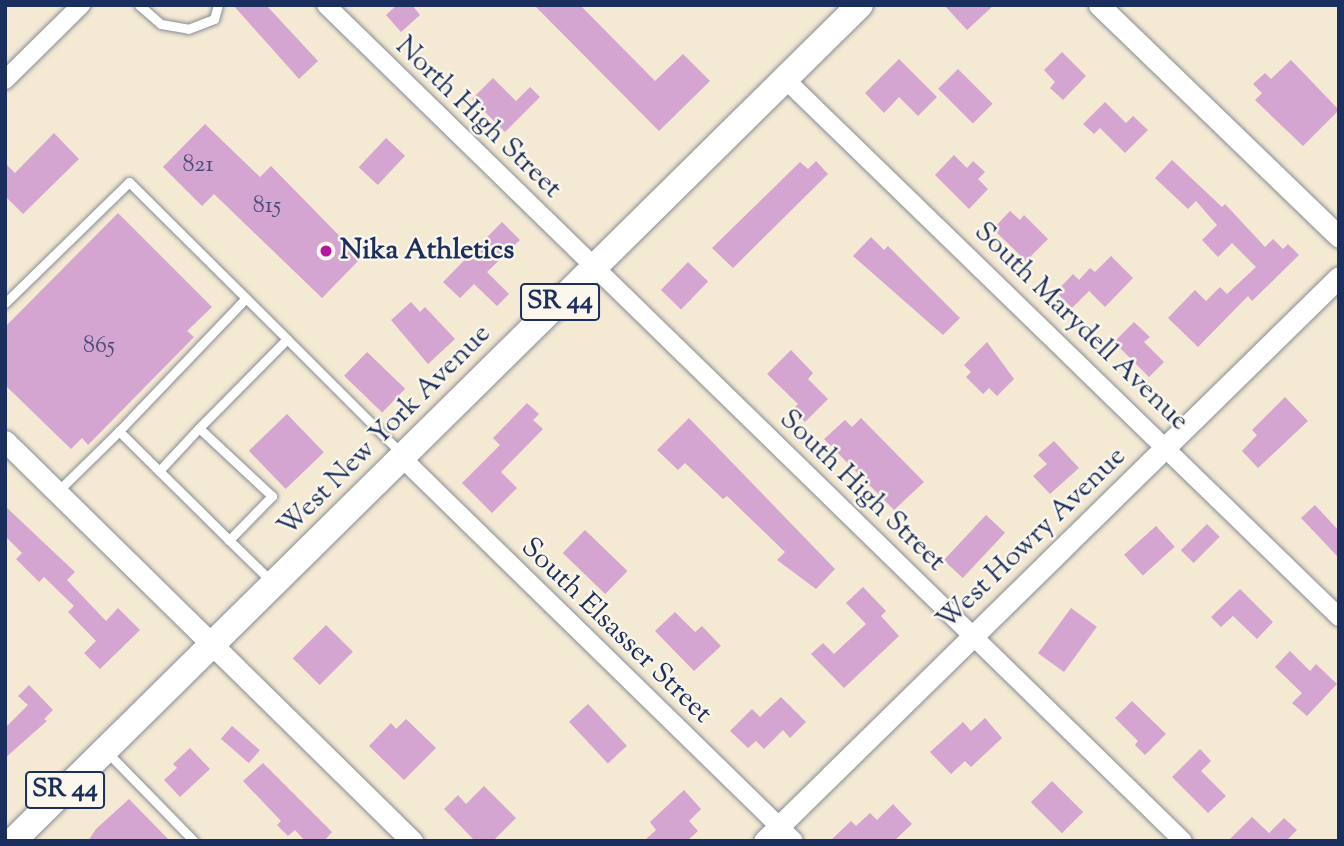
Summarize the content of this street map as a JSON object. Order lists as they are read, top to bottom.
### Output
{
  "streets": {
    "main road": ["SR 44", "West New York Avenue"],
    "street": [
      "North High Street",
      "South Marydell Avenue",
      "South High Street",
      "West Howry Avenue",
      "South Elsasser Street"
    ]
  },
  "crossings": [
    ["North High Street", "West New York Avenue"],
    ["North High Street", "South High Street"],
    ["South Marydell Avenue", "West New York Avenue"],
    ["South Marydell Avenue", "West Howry Avenue"],
    ["West New York Avenue", "South High Street"],
    ["West New York Avenue", "South Elsasser Street"],
    ["South High Street", "West Howry Avenue"],
    ["West Howry Avenue", "South Elsasser Street"]
  ],
  "places": ["Nika Athletics"],
  "house_numbers": ["821", "815", "865"]
}
